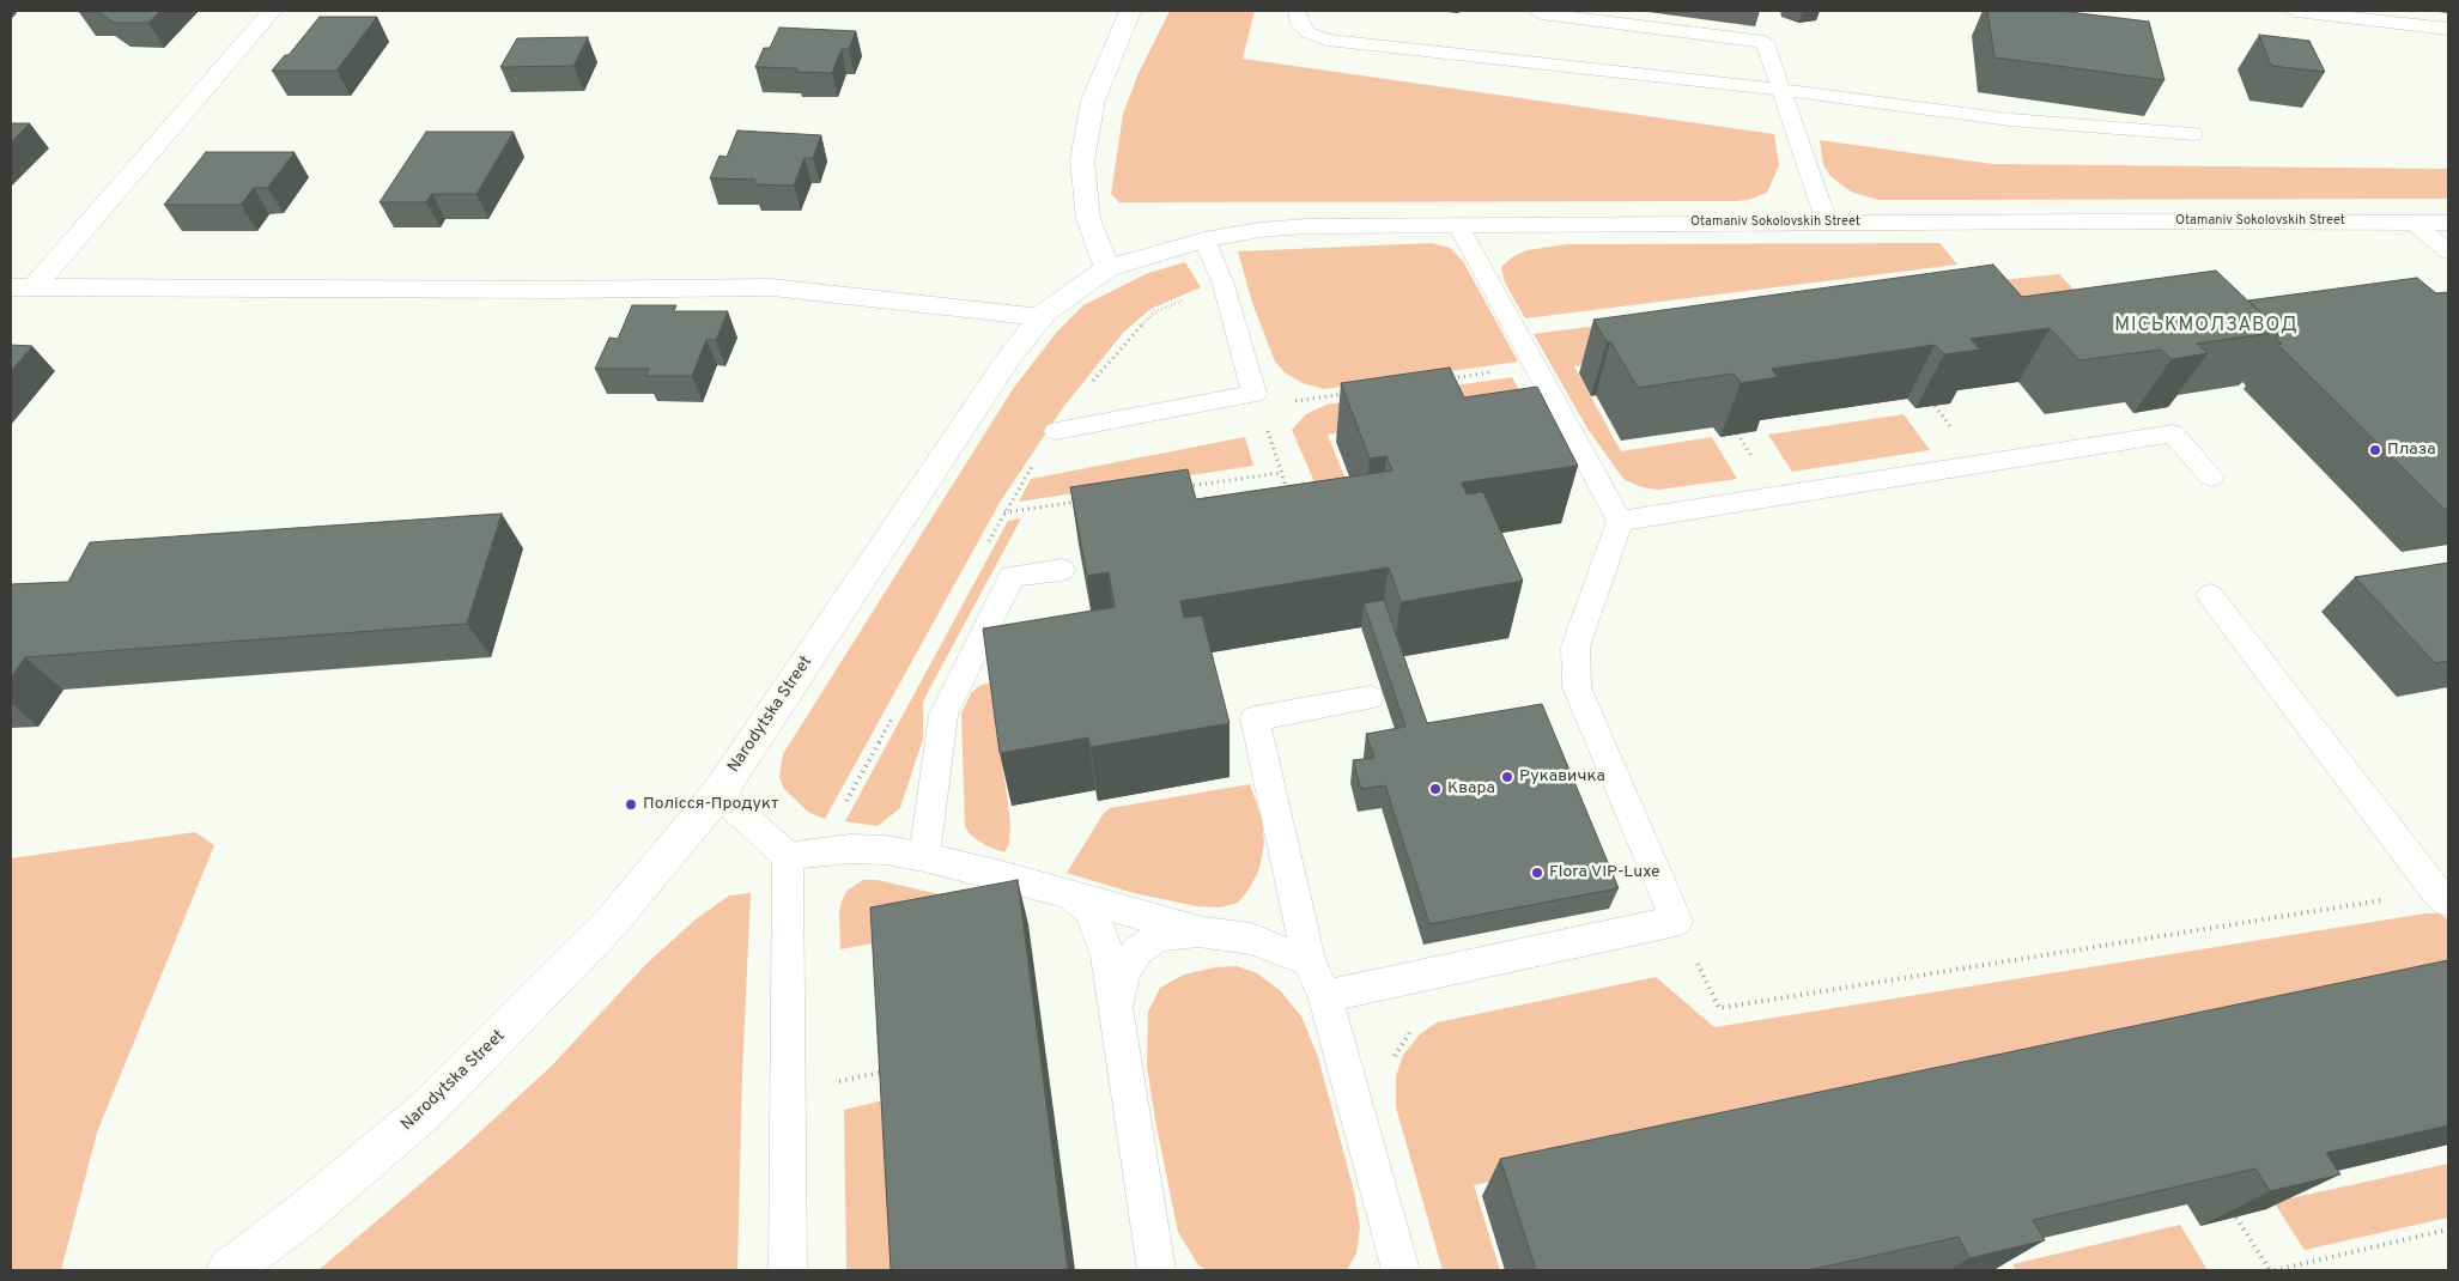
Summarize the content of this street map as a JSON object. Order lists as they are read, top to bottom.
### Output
{
  "streets": {
    "street": ["Otamaniv Sokolovskih Street", "Narodytska Street"]
  },
  "crossings": [
    ["Otamaniv Sokolovskih Street", "Narodytska Street"]
  ],
  "districts": ["МІСЬКМОЛЗАВОД"],
  "places": [
    "Плаза",
    "Рукавичка",
    "Квара",
    "Полісся-Продукт",
    "Flora VIP-Luxe"
  ]
}
